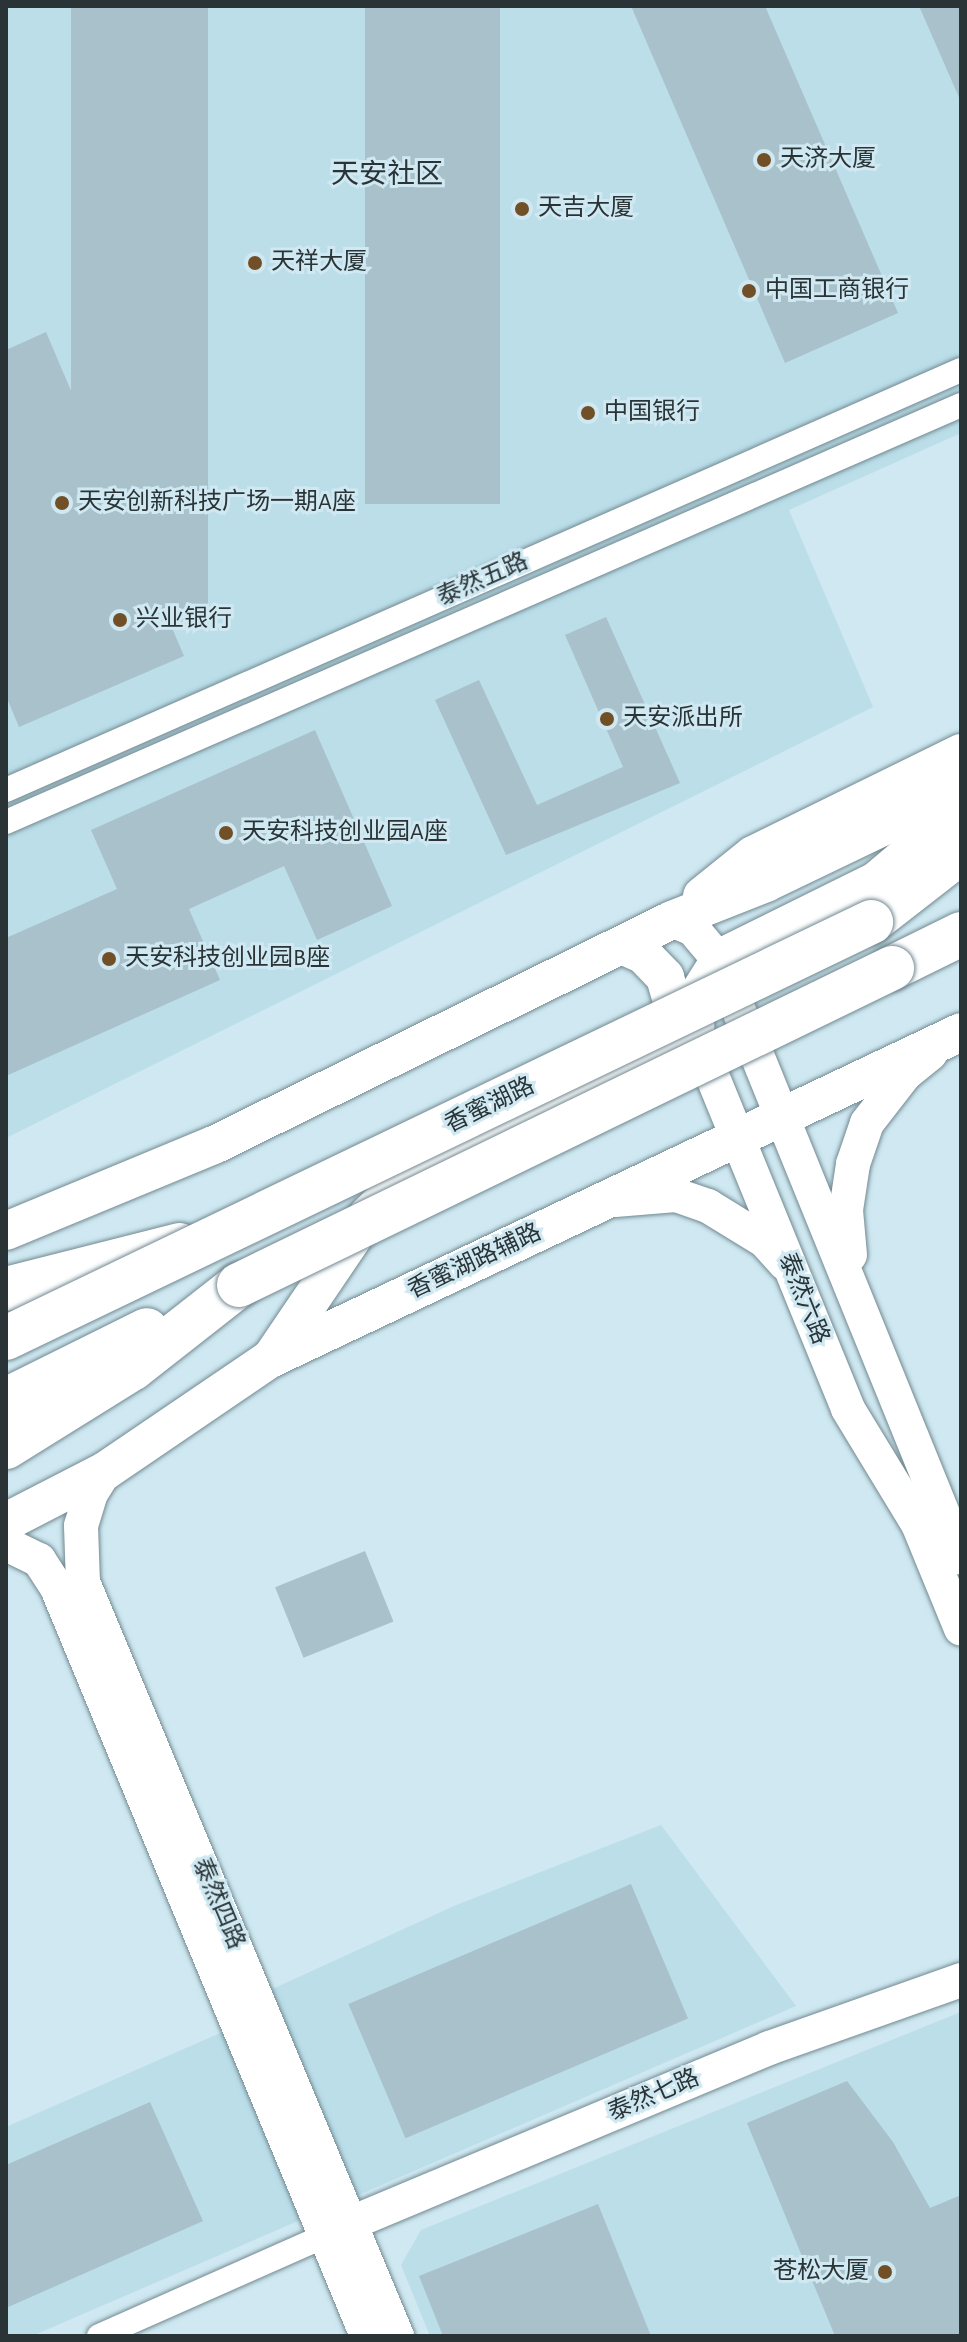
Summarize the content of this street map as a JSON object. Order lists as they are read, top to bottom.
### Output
{
  "streets": {
    "highway": ["香蜜湖路"],
    "main road": ["香蜜湖路辅路"],
    "street": [
      "泰然五路",
      "泰然六路",
      "泰然四路",
      "泰然七路"
    ]
  },
  "crossings": [
    ["香蜜湖路辅路", "泰然六路"],
    ["香蜜湖路辅路", "泰然四路"],
    ["泰然四路", "泰然七路"]
  ],
  "districts": ["天安社区"],
  "places": [
    "天济大厦",
    "天吉大厦",
    "天祥大厦",
    "中国工商银行",
    "中国银行",
    "天安创新科技广场一期A座",
    "兴业银行",
    "天安派出所",
    "天安科技创业园A座",
    "天安科技创业园B座",
    "苍松大厦"
  ]
}
